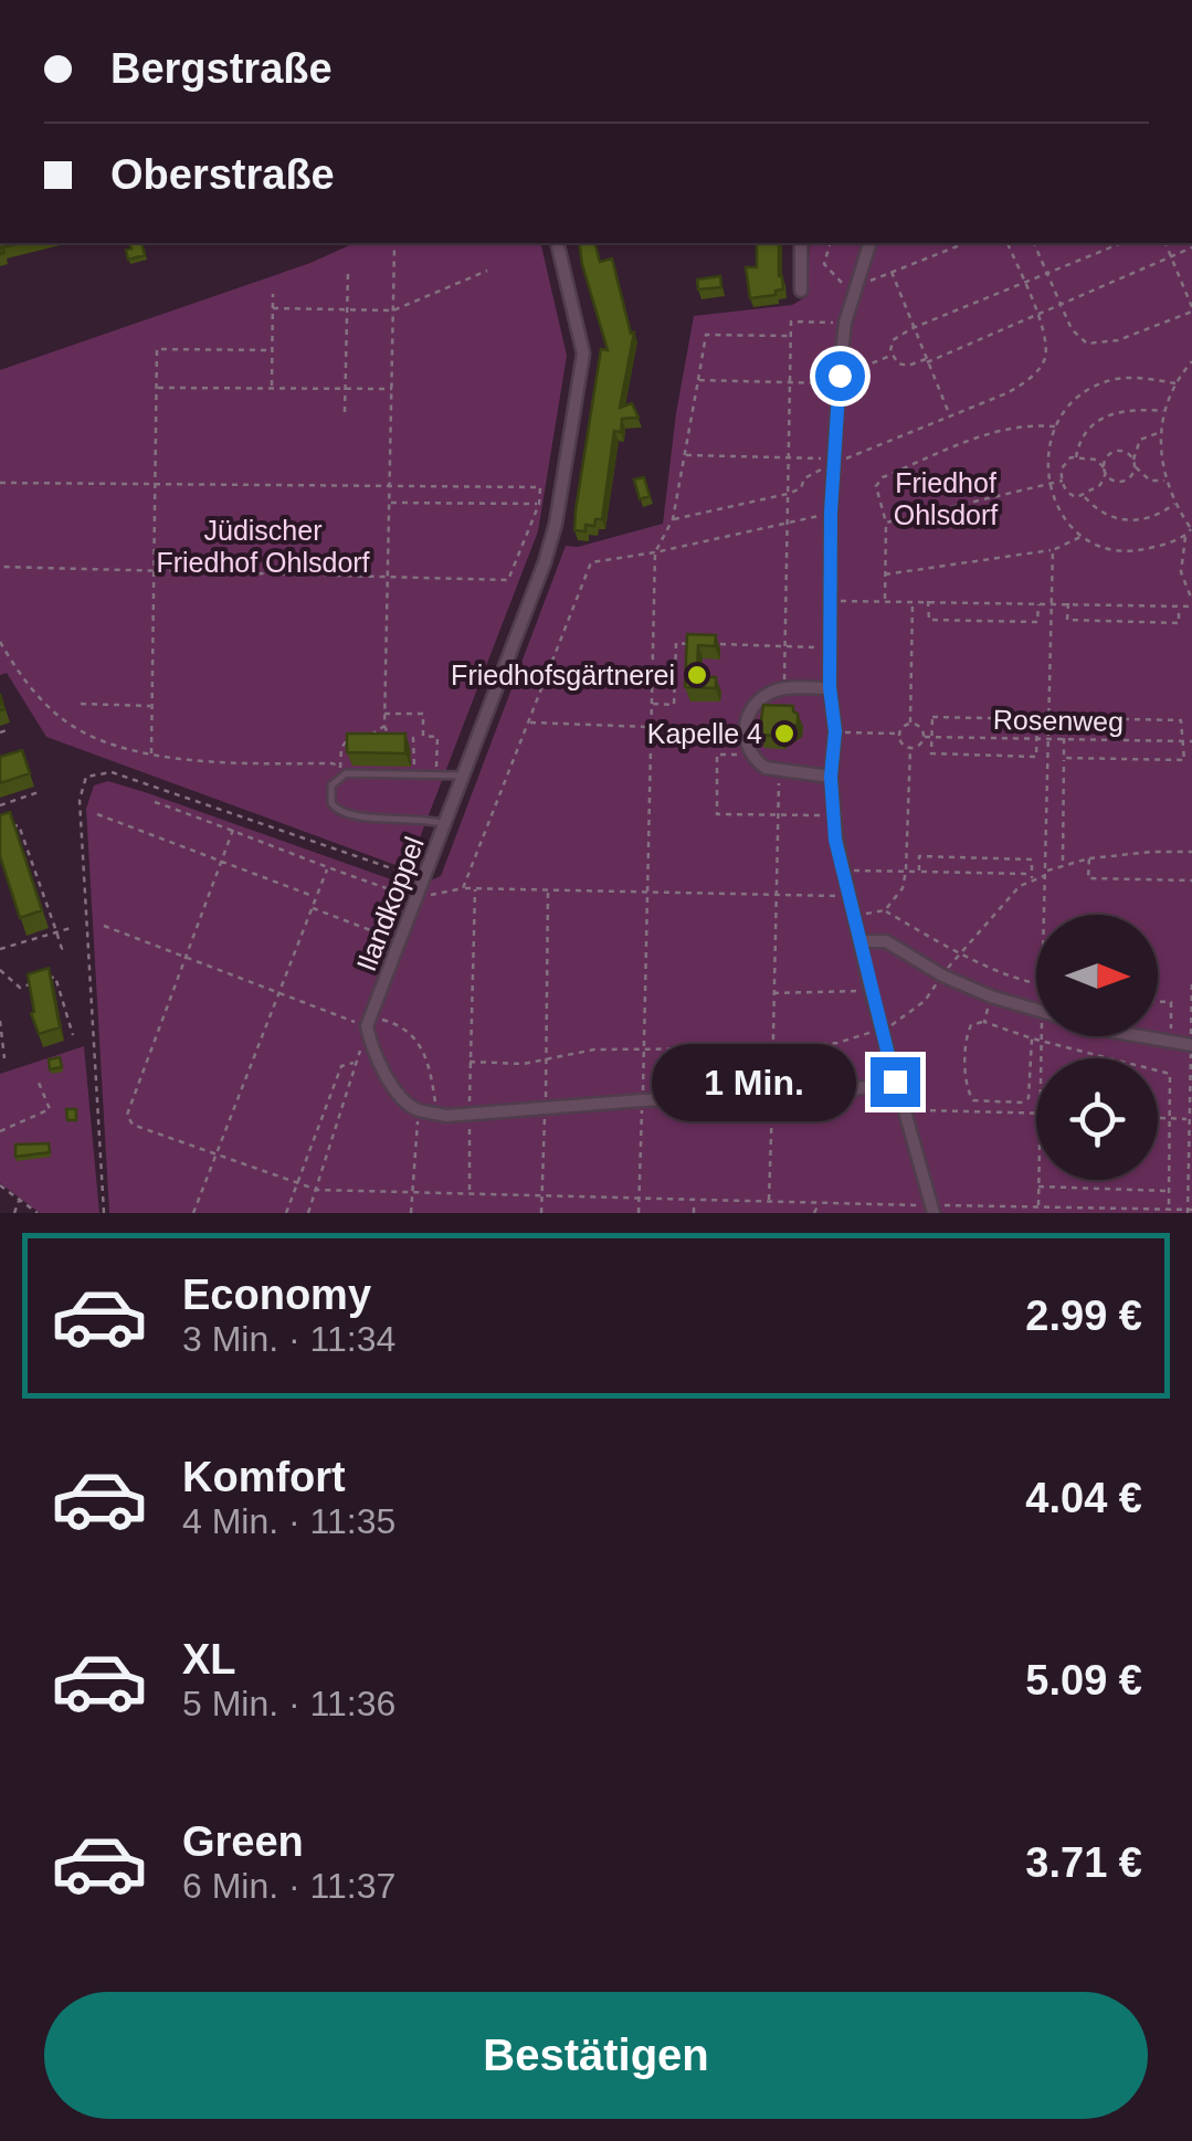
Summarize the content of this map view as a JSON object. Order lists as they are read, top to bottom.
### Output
{
  "streets": {
    "street": ["Ilandkoppel"],
    "path": ["Rosenweg"]
  },
  "parks": ["Friedhof Ohlsdorf", "Jüdischer Friedhof Ohlsdorf"],
  "places": ["Friedhofsgärtnerei", "Kapelle 4"],
  "north": "right",
  "page": {
    "banner": ["Bergstraße", "Oberstraße"],
    "bubble": "1 Min.",
    "list": [
      {
        "name": "Economy",
        "note": "3 Min. · 11:34",
        "value": "2.99 €"
      },
      {
        "name": "Komfort",
        "note": "4 Min. · 11:35",
        "value": "4.04 €"
      },
      {
        "name": "XL",
        "note": "5 Min. · 11:36",
        "value": "5.09 €"
      },
      {
        "name": "Green",
        "note": "6 Min. · 11:37",
        "value": "3.71 €"
      }
    ],
    "buttons": "Bestätigen"
  }
}
